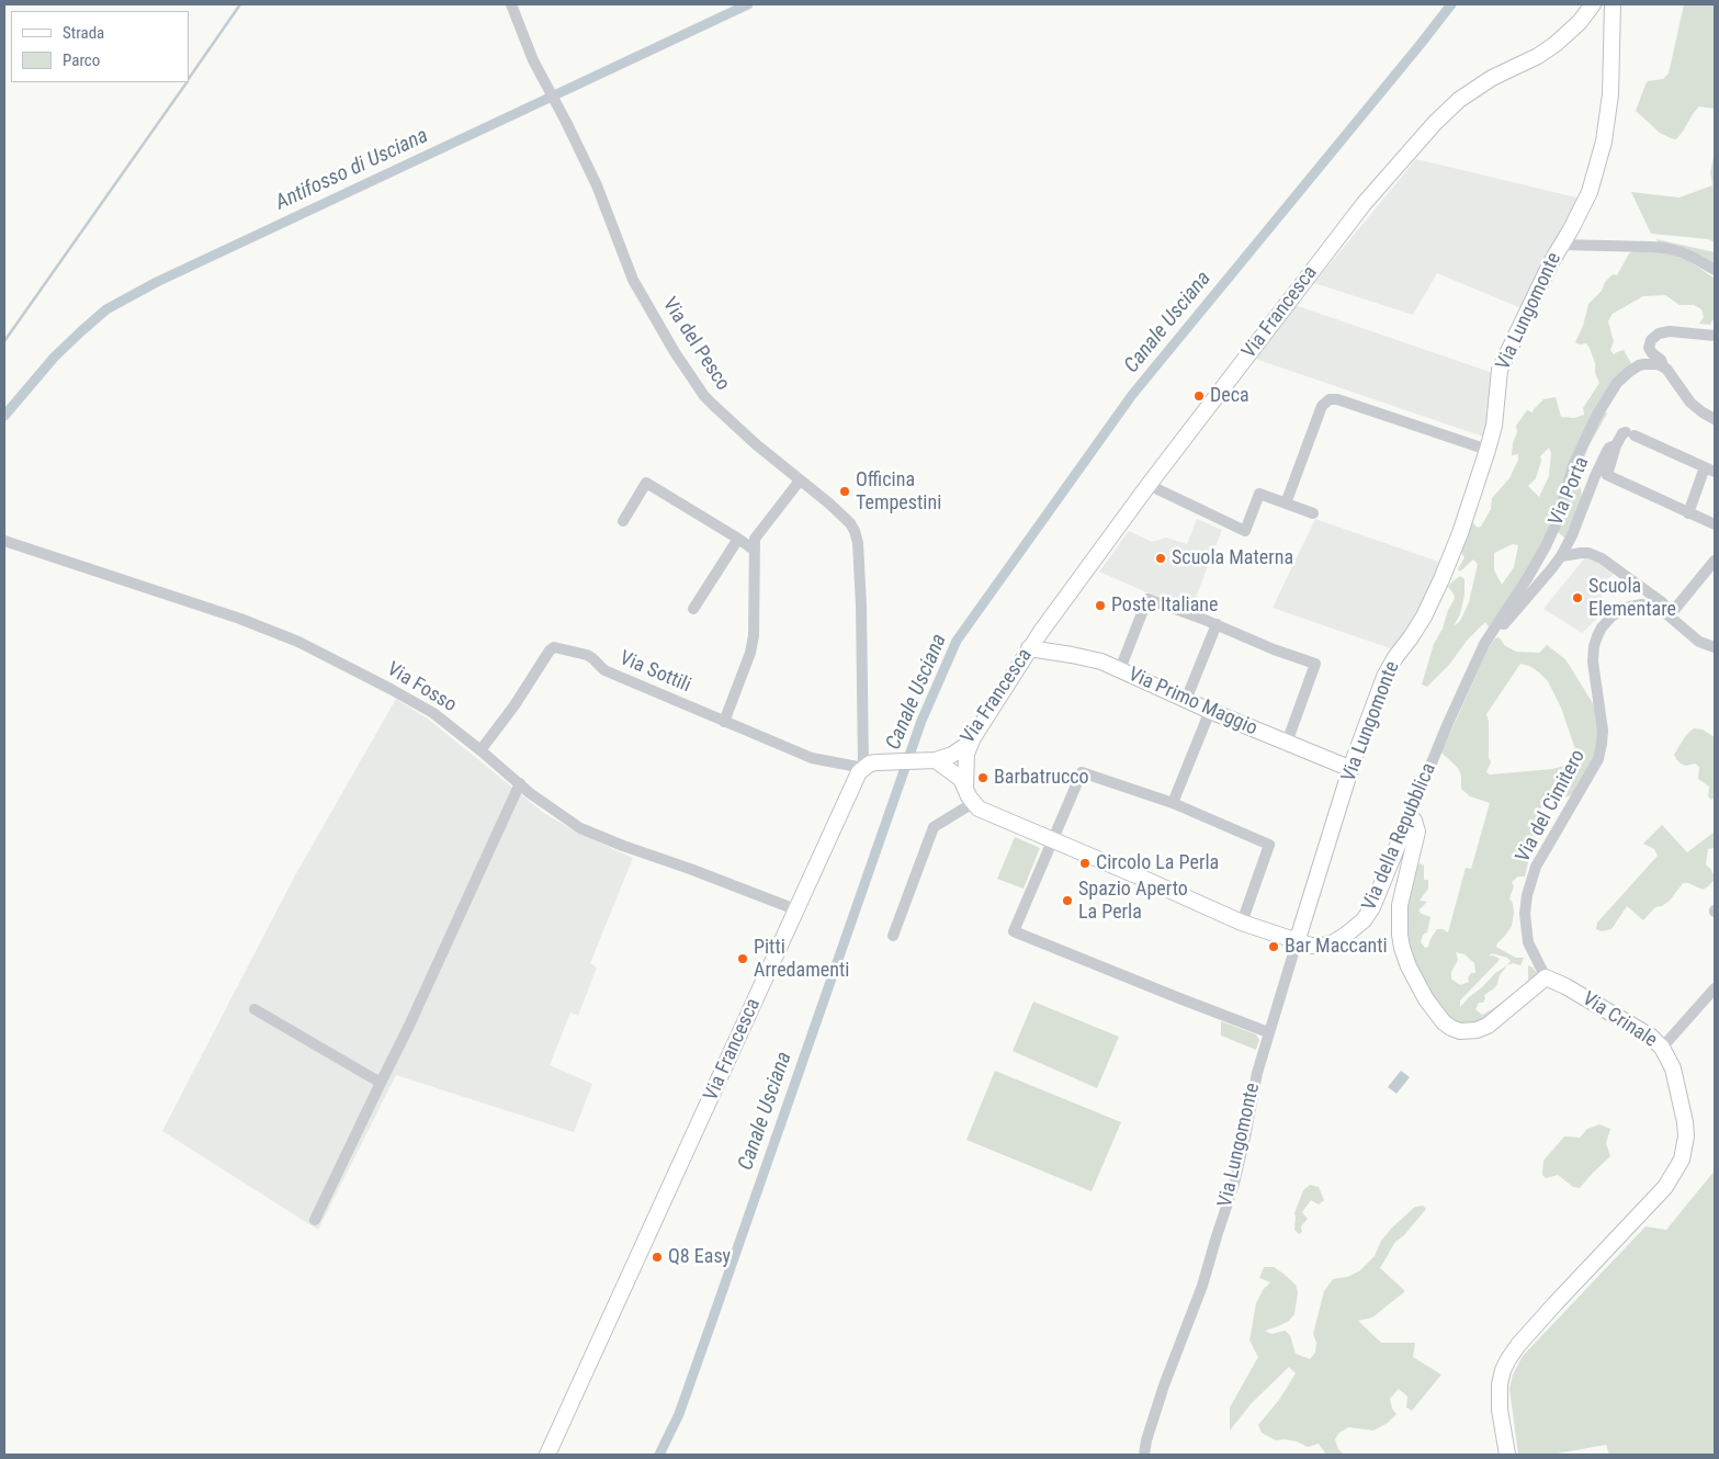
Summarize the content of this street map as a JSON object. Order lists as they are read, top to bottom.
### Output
{
  "streets": {
    "street": [
      "Via Lungomonte",
      "Via Francesca",
      "Via del Pesco",
      "Via Porta",
      "Via Sottili",
      "Via Fosso",
      "Via Primo Maggio",
      "Via del Cimitero",
      "Via della Repubblica",
      "Via Crinale"
    ]
  },
  "crossings": [
    ["Via Lungomonte", "Via Primo Maggio"],
    ["Via Lungomonte", "Via della Repubblica"],
    ["Via Francesca", "Via del Pesco"],
    ["Via Francesca", "Via Sottili"],
    ["Via Francesca", "Via Fosso"],
    ["Via Francesca", "Via Primo Maggio"],
    ["Via del Pesco", "Via Sottili"],
    ["Via Porta", "Via della Repubblica"],
    ["Via Sottili", "Via Fosso"],
    ["Via del Cimitero", "Via Crinale"]
  ],
  "water": ["Antifosso di Usciana", "Canale Usciana"],
  "places": [
    "Deca",
    "Officina Tempestini",
    "Scuola Materna",
    "Scuola Elementare",
    "Poste Italiane",
    "Barbatrucco",
    "Circolo La Perla",
    "Spazio Aperto La Perla",
    "Bar Maccanti",
    "Pitti Arredamenti",
    "Q8 Easy"
  ],
  "legend": ["Strada", "Parco"]
}
